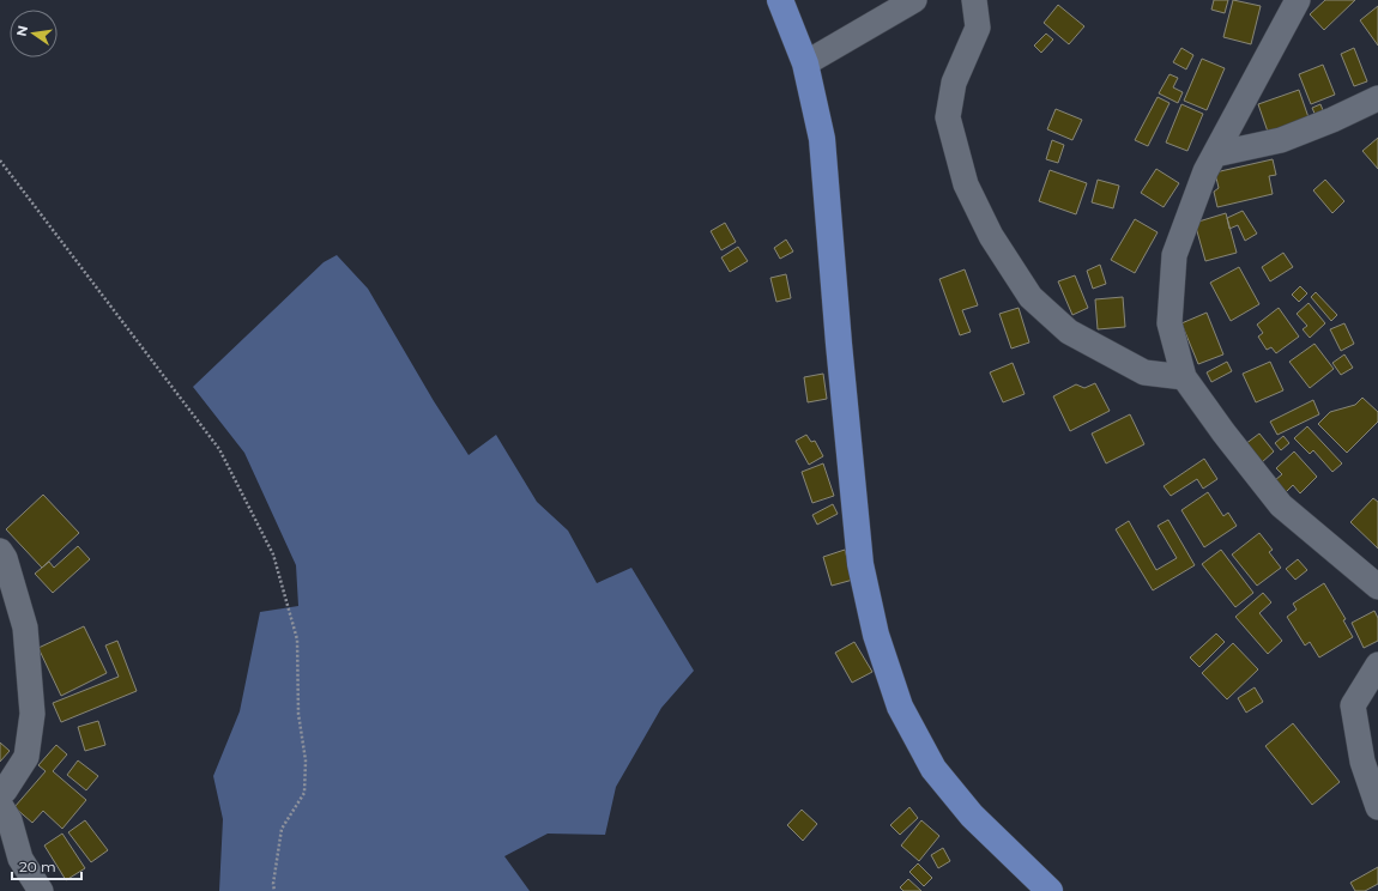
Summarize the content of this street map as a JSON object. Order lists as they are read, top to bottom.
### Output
{
  "scale_bar": "20 m",
  "north": "left"
}
